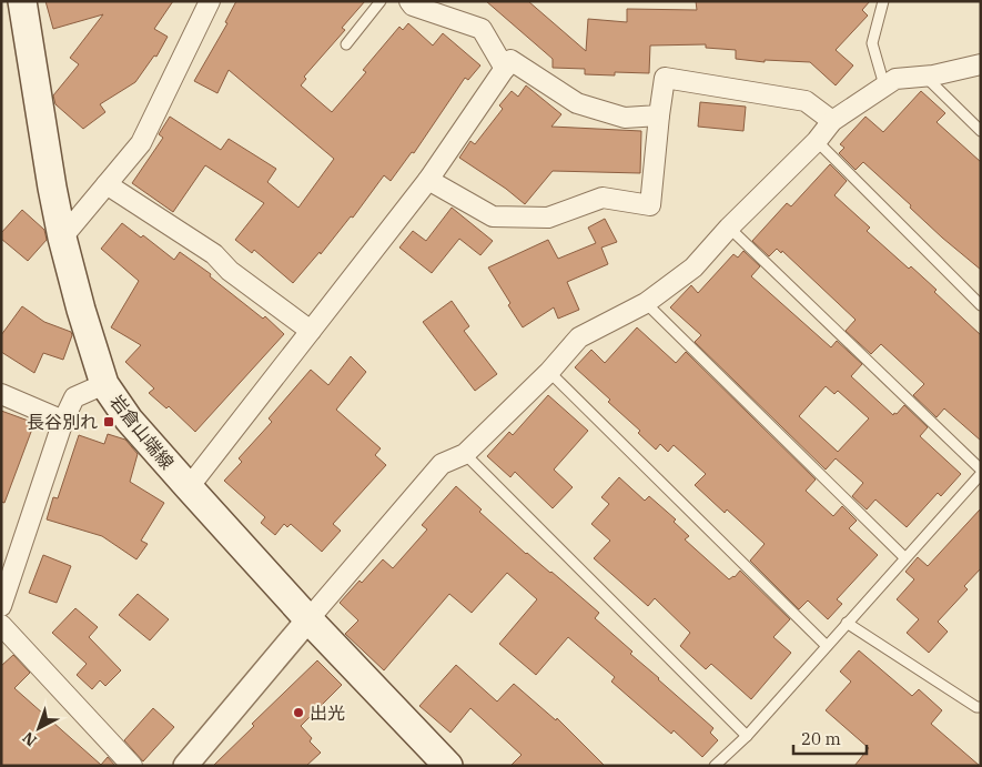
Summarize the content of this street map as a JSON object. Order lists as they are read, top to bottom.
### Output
{
  "streets": {
    "main road": ["岩倉山端線"]
  },
  "places": {
    "transit": ["長谷別れ"],
    "other": ["出光"]
  },
  "scale_bar": "20 m",
  "north": "bottom left"
}
